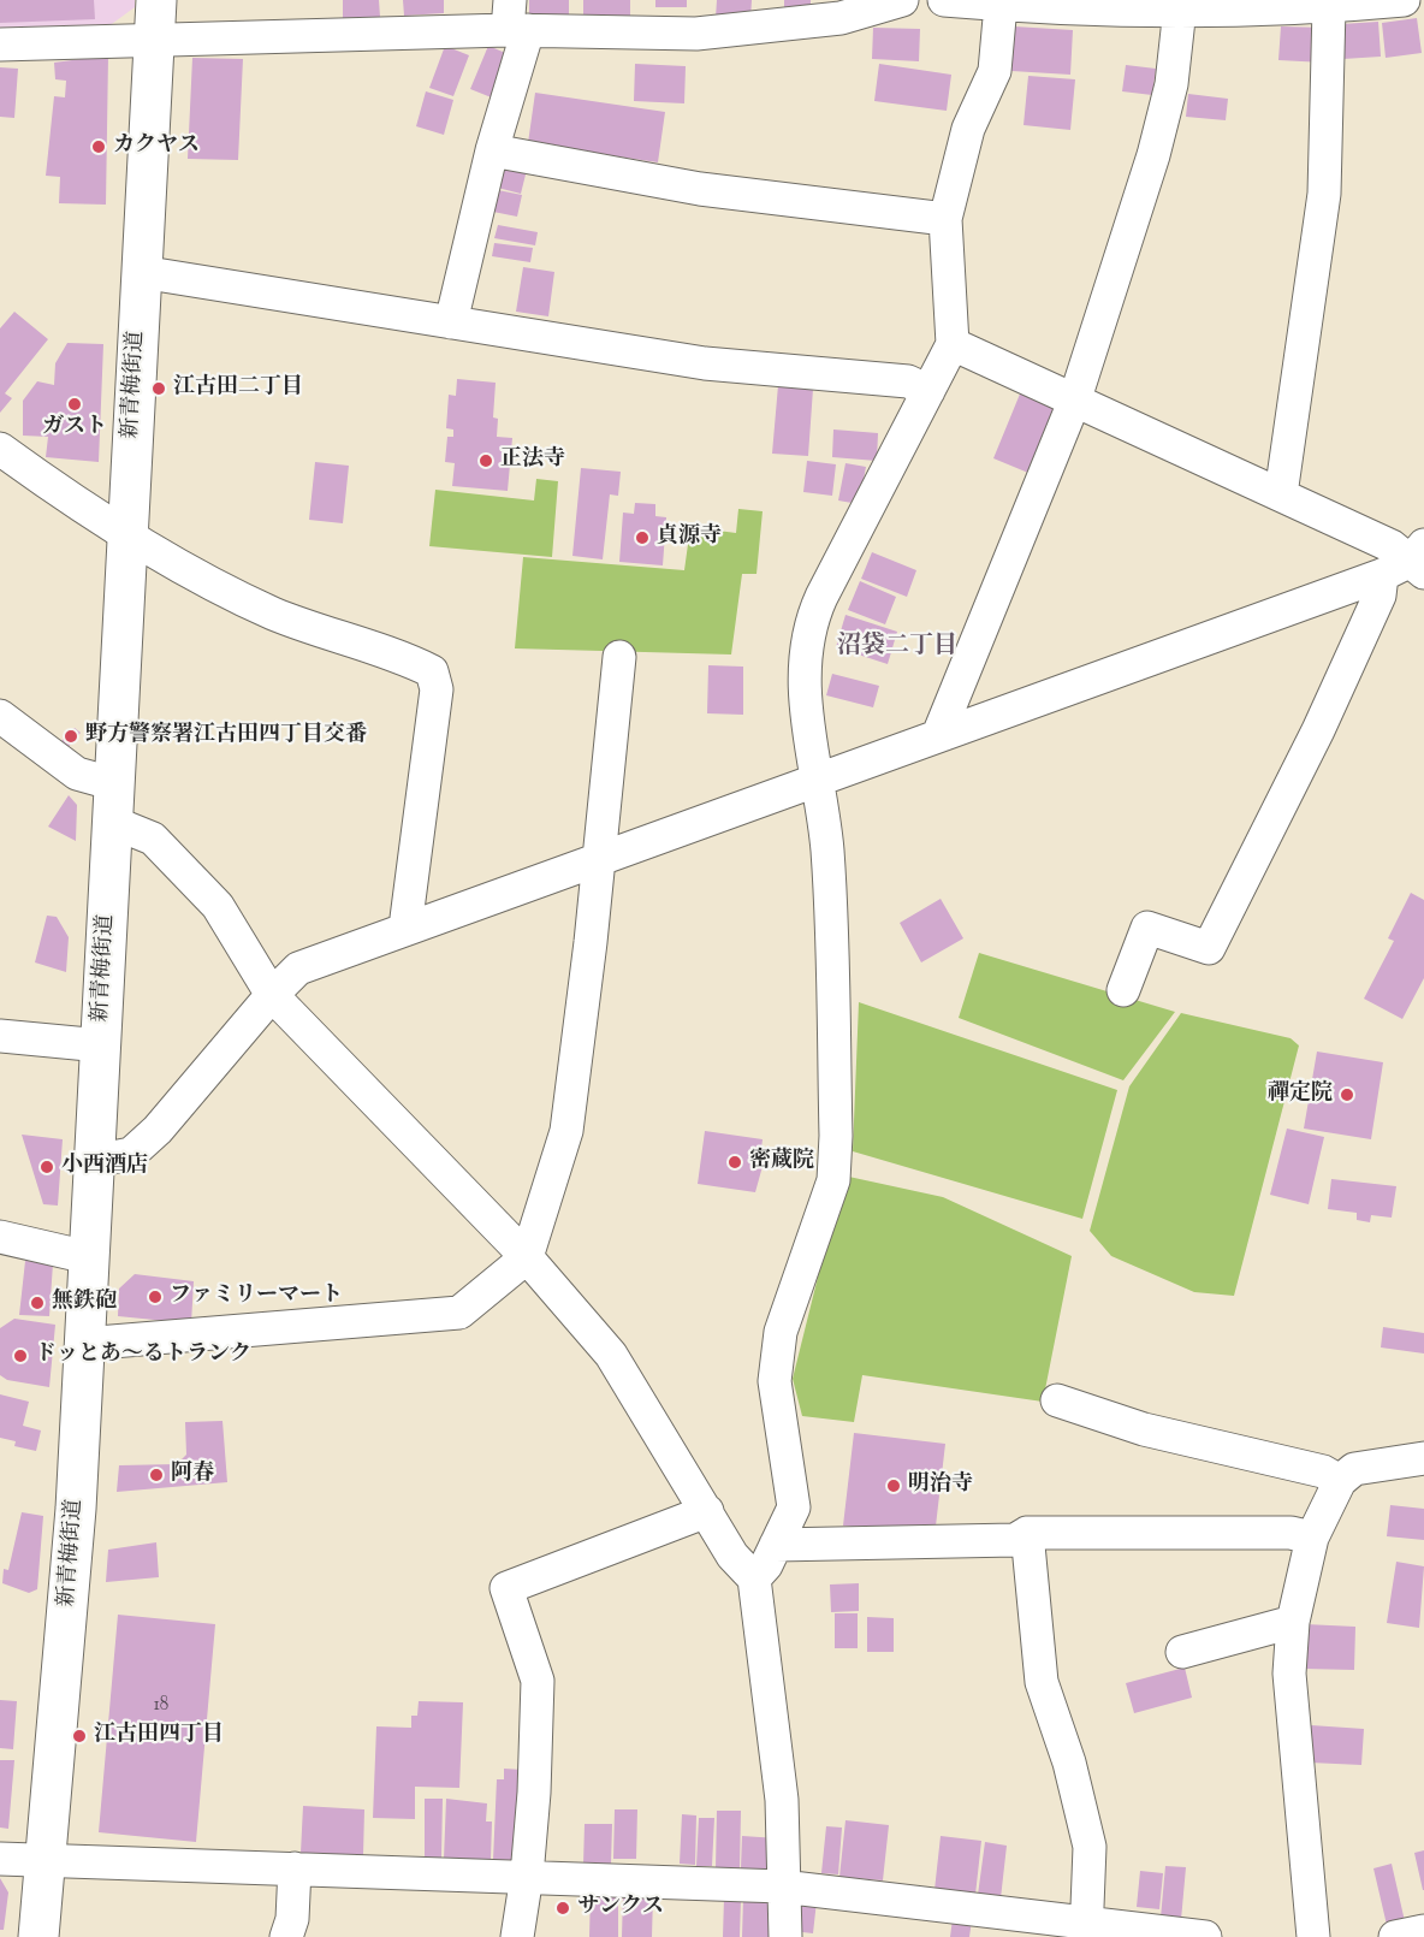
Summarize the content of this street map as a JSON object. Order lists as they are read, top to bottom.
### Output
{
  "streets": {
    "main road": ["新青梅街道"]
  },
  "districts": ["沼袋二丁目"],
  "places": [
    "カクヤス",
    "江古田二丁目",
    "ガスト",
    "正法寺",
    "貞源寺",
    "野方警察署江古田四丁目交番",
    "禪定院",
    "密蔵院",
    "小西酒店",
    "ファミリーマート",
    "無鉄砲",
    "ドッとあ～るトランク",
    "阿春",
    "明治寺",
    "江古田四丁目",
    "サンクス"
  ],
  "house_numbers": ["18"]
}
